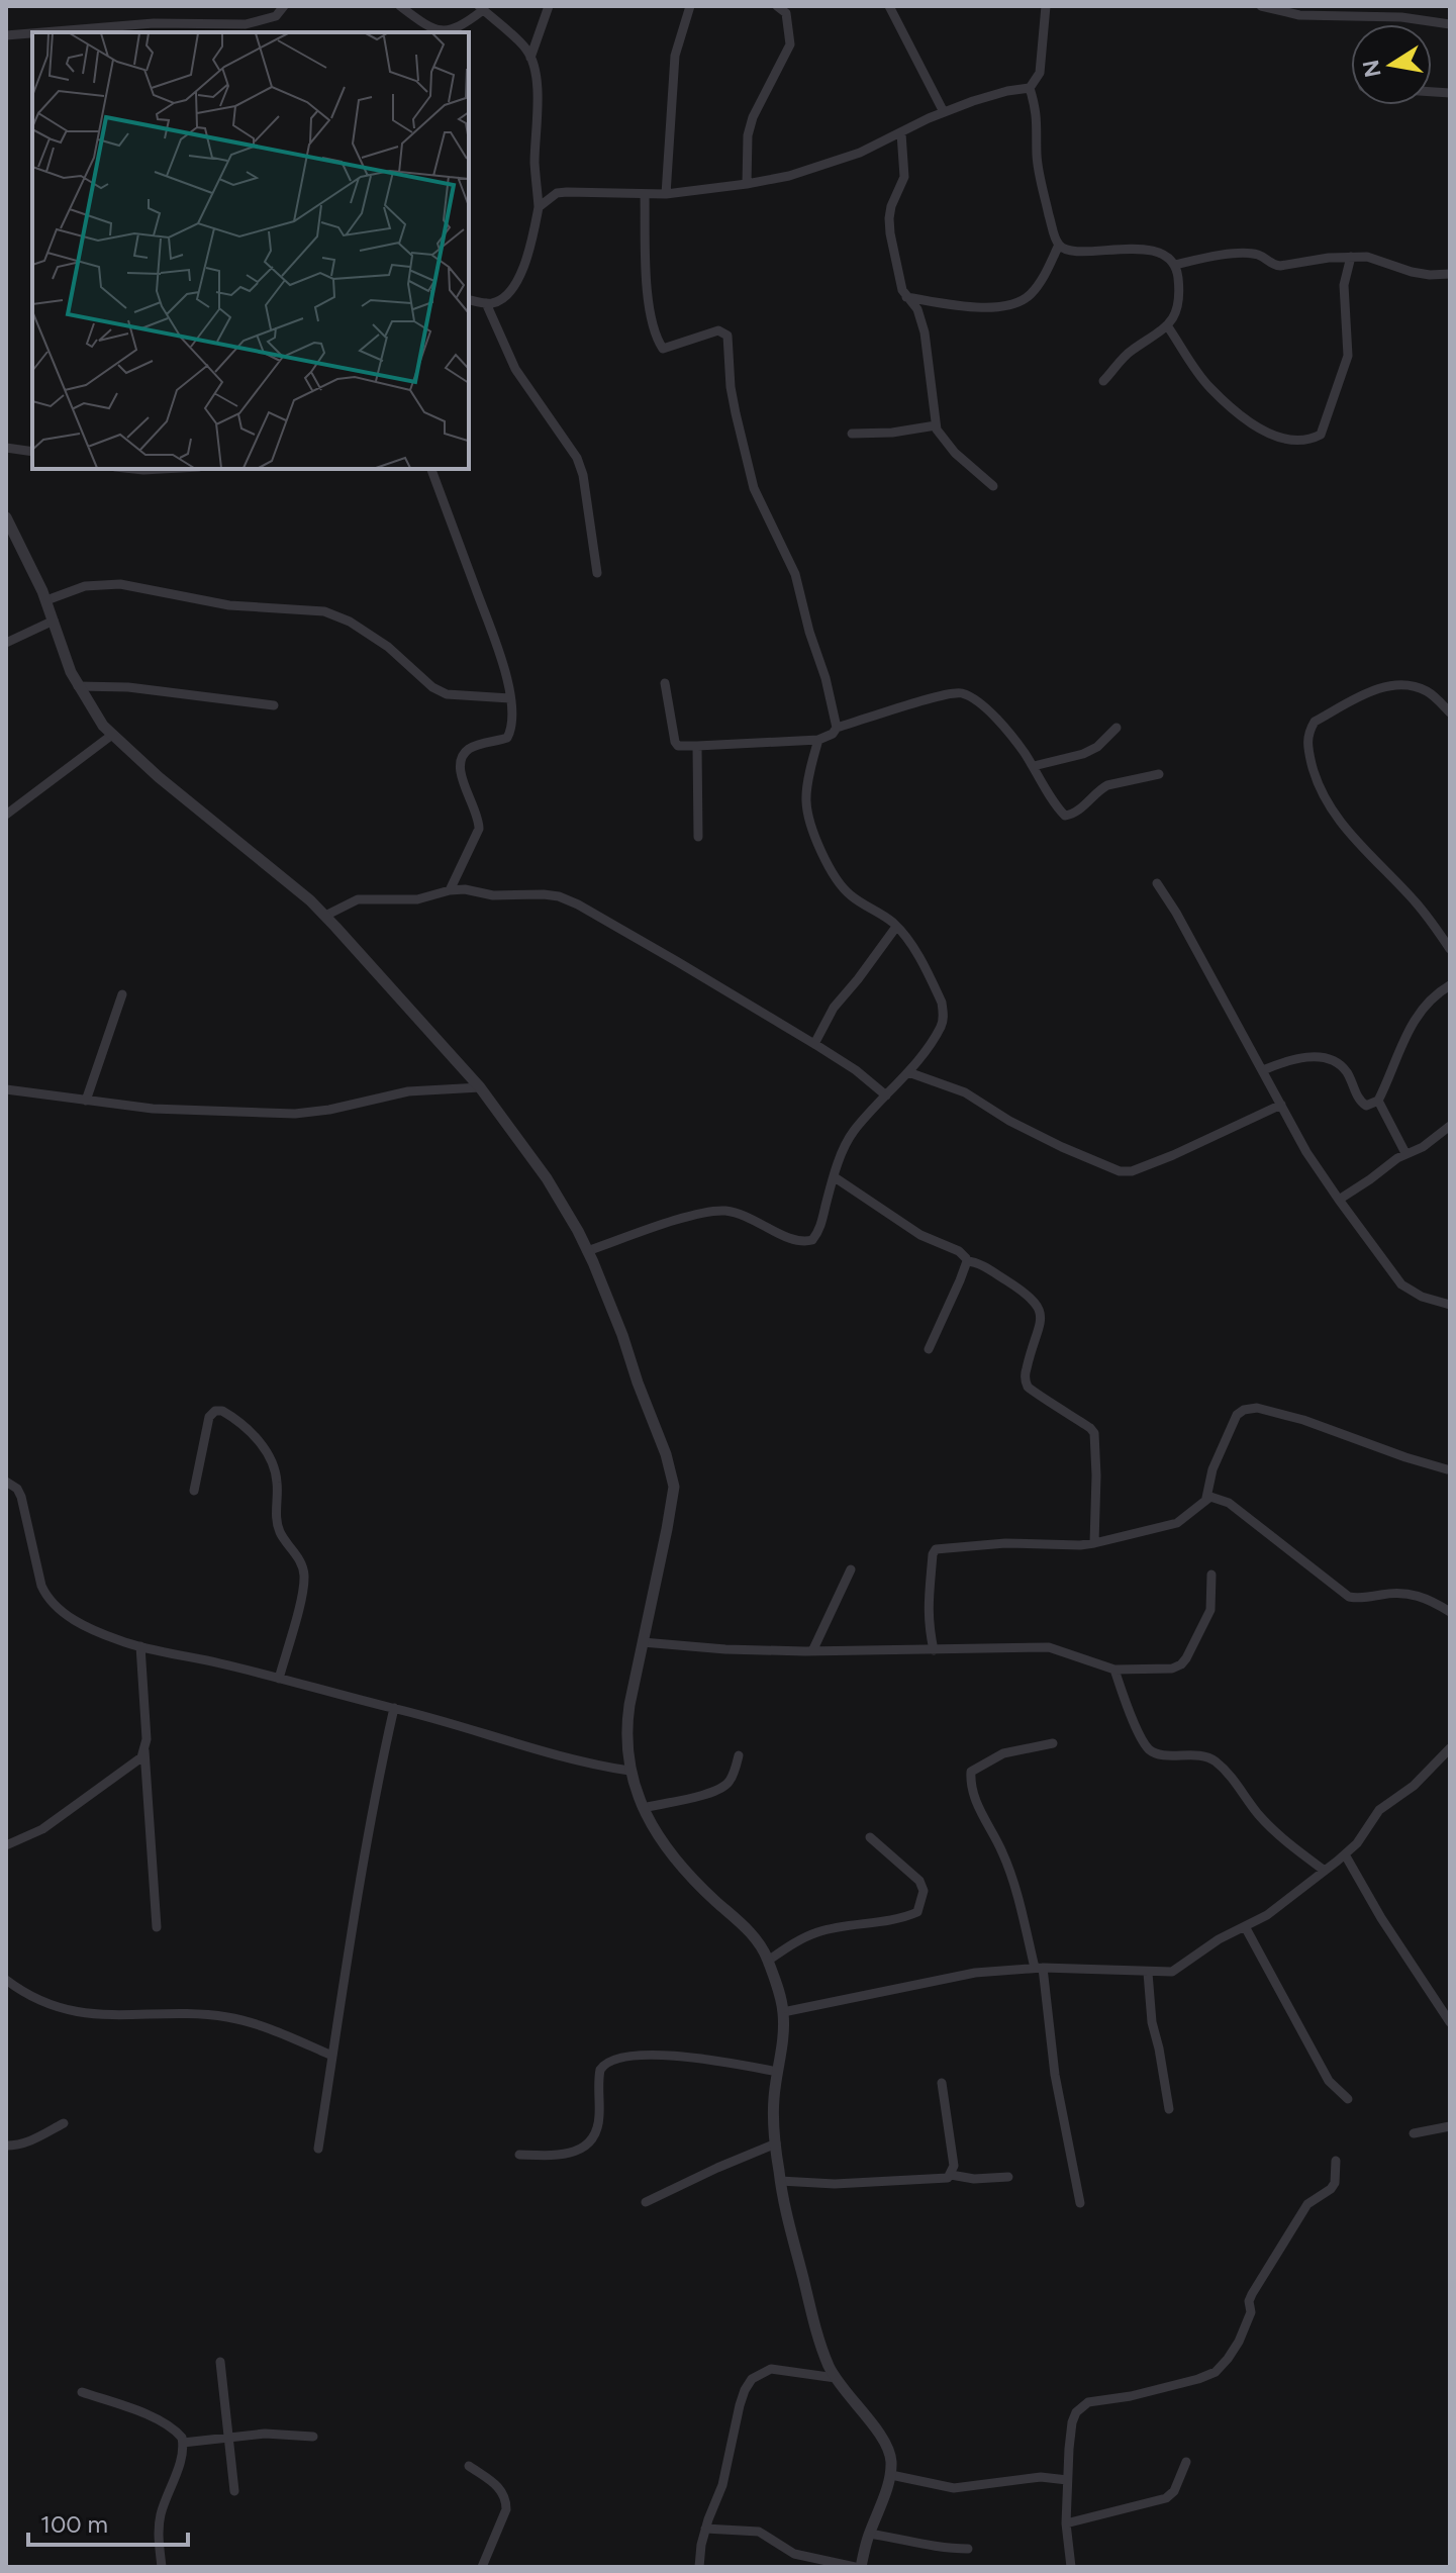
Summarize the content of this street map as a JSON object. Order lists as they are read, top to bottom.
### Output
{
  "scale_bar": "100 m",
  "north": "left"
}
